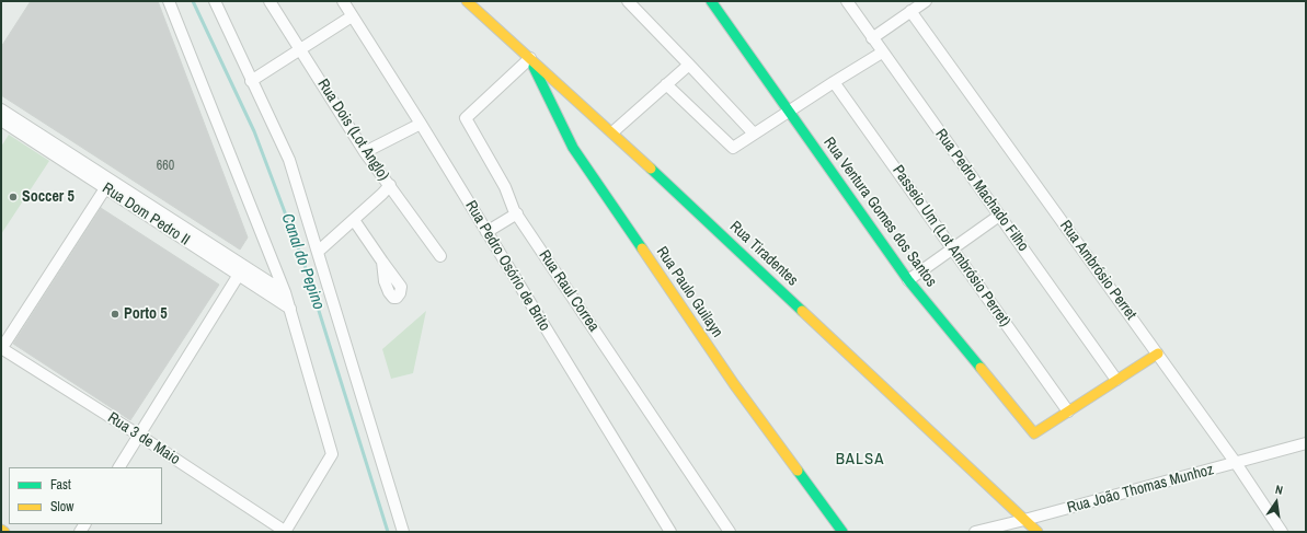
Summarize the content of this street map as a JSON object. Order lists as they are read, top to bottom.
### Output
{
  "streets": {
    "street": [
      "Rua Dois (Lot Anglo)",
      "Rua Pedro Machado Filho",
      "Rua Ventura Gomes dos Santos",
      "Rua Dom Pedro II",
      "Passeio Um (Lot Ambrósio Perret)",
      "Rua Tiradentes",
      "Rua Pedro Osório de Brito",
      "Rua Ambrósio Perret",
      "Rua Raul Correa",
      "Rua Paulo Guilayn",
      "Rua 3 de Maio",
      "Rua João Thomas Munhoz"
    ]
  },
  "crossings": [
    ["Rua Ventura Gomes dos Santos", "Passeio Um (Lot Ambrósio Perret)"],
    ["Rua Tiradentes", "Rua Raul Correa"],
    ["Rua Tiradentes", "Rua Paulo Guilayn"],
    ["Rua Tiradentes", "Rua João Thomas Munhoz"],
    ["Rua Ambrósio Perret", "Rua João Thomas Munhoz"],
    ["Rua Raul Correa", "Rua Paulo Guilayn"]
  ],
  "districts": ["BALSA"],
  "water": ["Canal do Pepino"],
  "places": ["Soccer 5", "Porto 5"],
  "house_numbers": ["660"],
  "legend": ["Fast", "Slow"],
  "north": "top"
}
